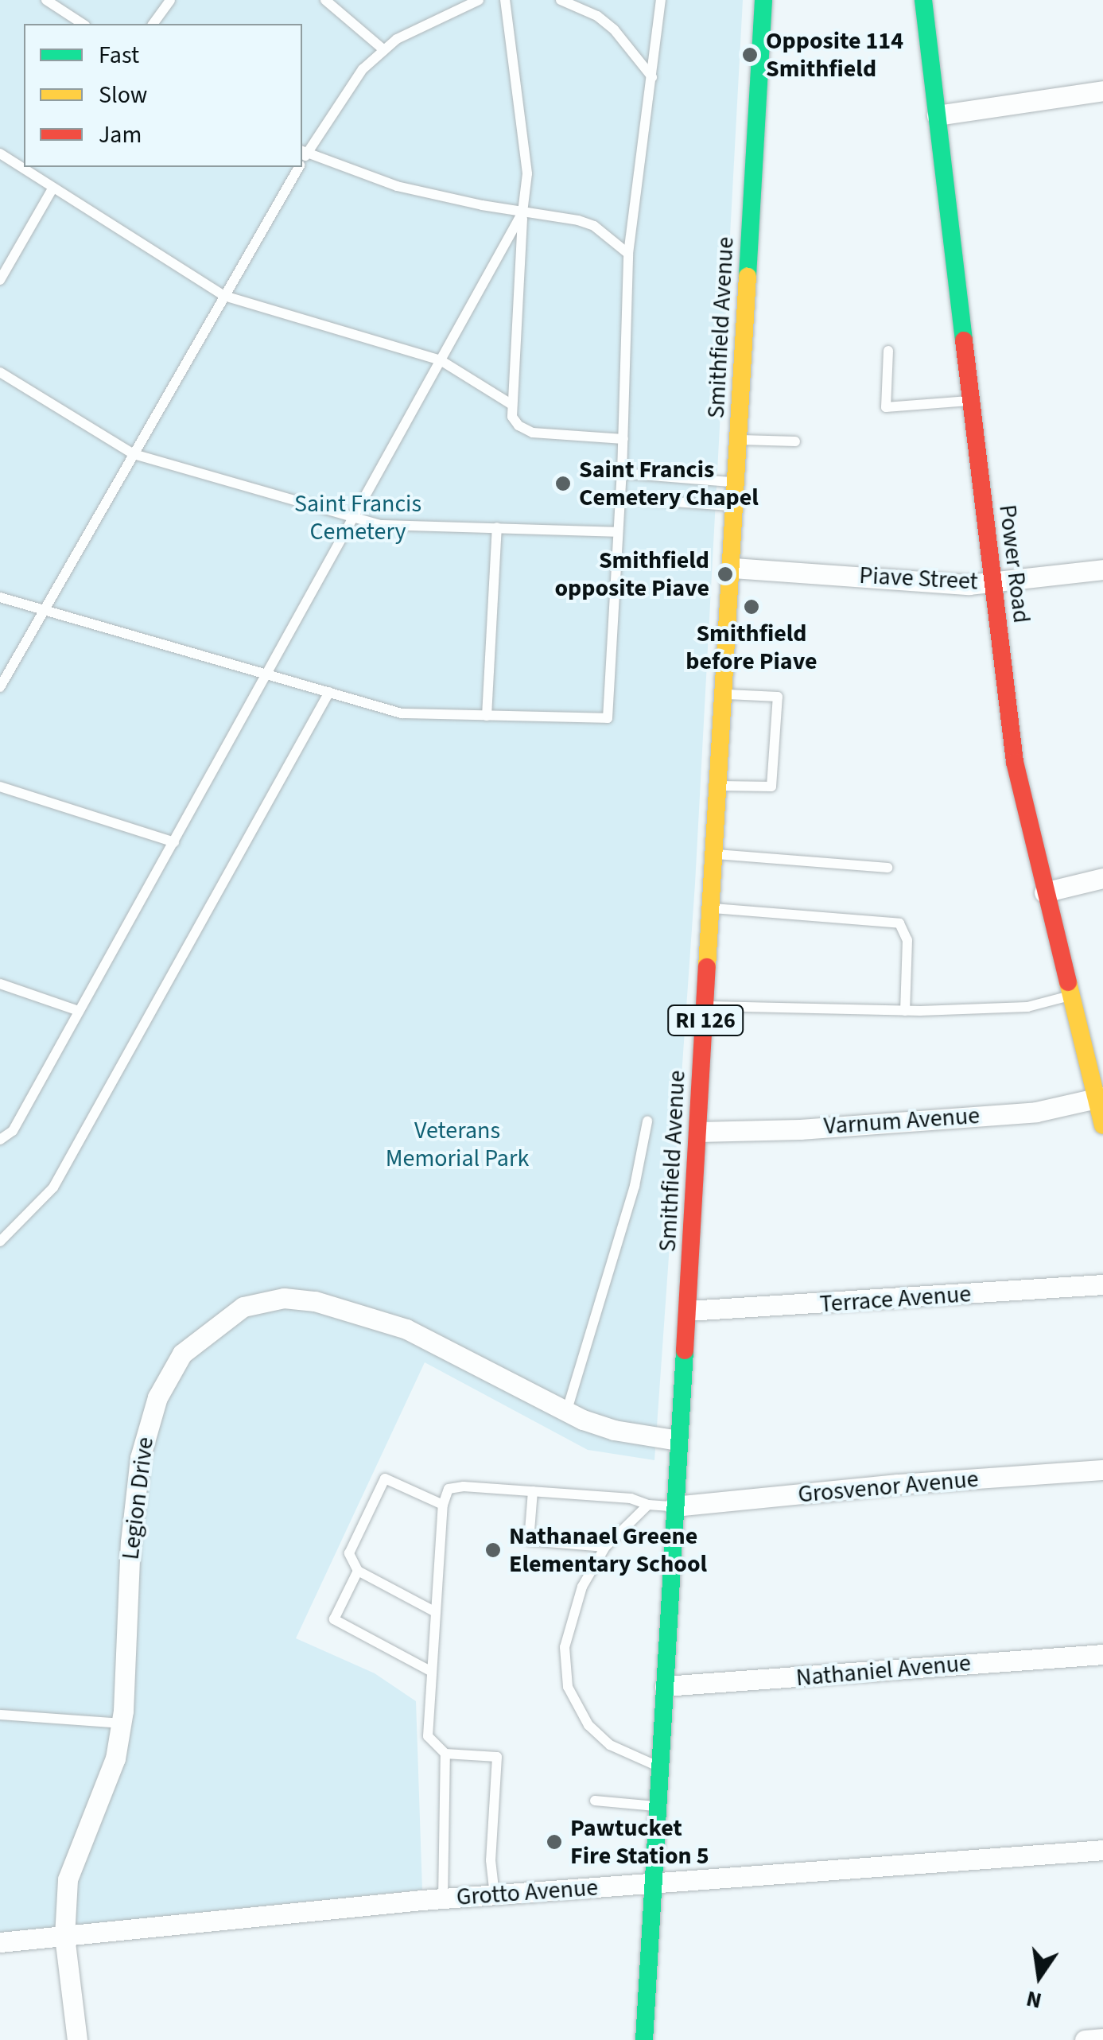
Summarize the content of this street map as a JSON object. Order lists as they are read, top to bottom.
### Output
{
  "streets": {
    "main road": ["Smithfield Avenue", "Power Road", "RI 126"],
    "street": [
      "Piave Street",
      "Varnum Avenue",
      "Terrace Avenue",
      "Grosvenor Avenue",
      "Legion Drive",
      "Nathaniel Avenue",
      "Grotto Avenue"
    ]
  },
  "crossings": [
    ["Smithfield Avenue", "Piave Street"],
    ["Smithfield Avenue", "Varnum Avenue"],
    ["Smithfield Avenue", "Terrace Avenue"],
    ["Smithfield Avenue", "Grosvenor Avenue"],
    ["Smithfield Avenue", "Legion Drive"],
    ["Smithfield Avenue", "Nathaniel Avenue"],
    ["Smithfield Avenue", "Grotto Avenue"],
    ["Power Road", "Piave Street"],
    ["Power Road", "Varnum Avenue"],
    ["Legion Drive", "Grotto Avenue"]
  ],
  "parks": ["Saint Francis Cemetery", "Veterans Memorial Park"],
  "places": [
    "Opposite 114 Smithfield",
    "Saint Francis Cemetery Chapel",
    "Smithfield opposite Piave",
    "Smithfield before Piave",
    "Nathanael Greene Elementary School",
    "Pawtucket Fire Station 5"
  ],
  "legend": ["Fast", "Slow", "Jam"],
  "north": "bottom"
}
